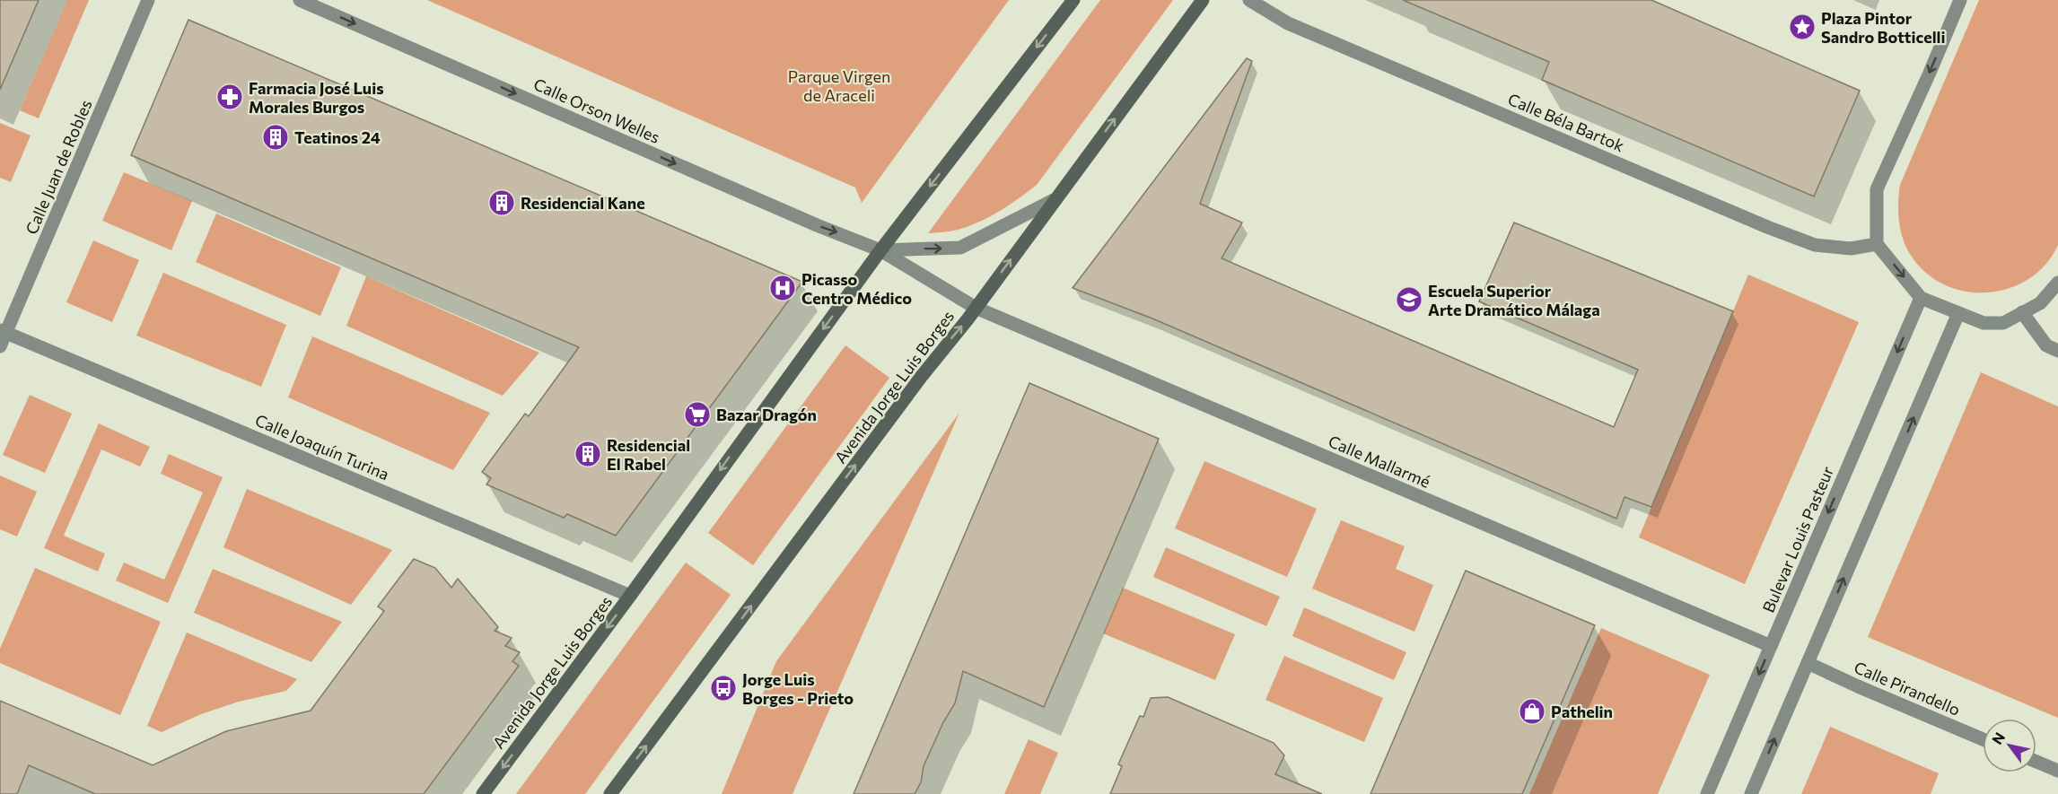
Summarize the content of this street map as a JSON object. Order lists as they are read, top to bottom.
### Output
{
  "streets": {
    "main road": ["Avenida Jorge Luis Borges"],
    "street": [
      "Calle Orson Welles",
      "Calle Béla Bartok",
      "Calle Juan de Robles",
      "Calle Joaquín Turina",
      "Calle Mallarmé",
      "Bulevar Louis Pasteur",
      "Calle Pirandello"
    ]
  },
  "crossings": [
    ["Calle Orson Welles", "Avenida Jorge Luis Borges"],
    ["Calle Orson Welles", "Calle Mallarmé"],
    ["Calle Juan de Robles", "Calle Joaquín Turina"],
    ["Avenida Jorge Luis Borges", "Calle Joaquín Turina"],
    ["Avenida Jorge Luis Borges", "Calle Mallarmé"],
    ["Calle Mallarmé", "Bulevar Louis Pasteur"]
  ],
  "one_way": ["Calle Orson Welles"],
  "parks": ["Parque Virgen de Araceli"],
  "places": {
    "place": ["Plaza Pintor Sandro Botticelli"],
    "pharmacy": ["Farmacia José Luis Morales Burgos"],
    "building": ["Teatinos 24", "Residencial Kane", "Residencial El Rabel"],
    "hospital": ["Picasso Centro Médico"],
    "school or university": ["Escuela Superior Arte Dramático Málaga"],
    "supermarket": ["Bazar Dragón"],
    "bus stop": ["Jorge Luis Borges - Prieto"],
    "shop": ["Pathelin"]
  },
  "north": "top left"
}
